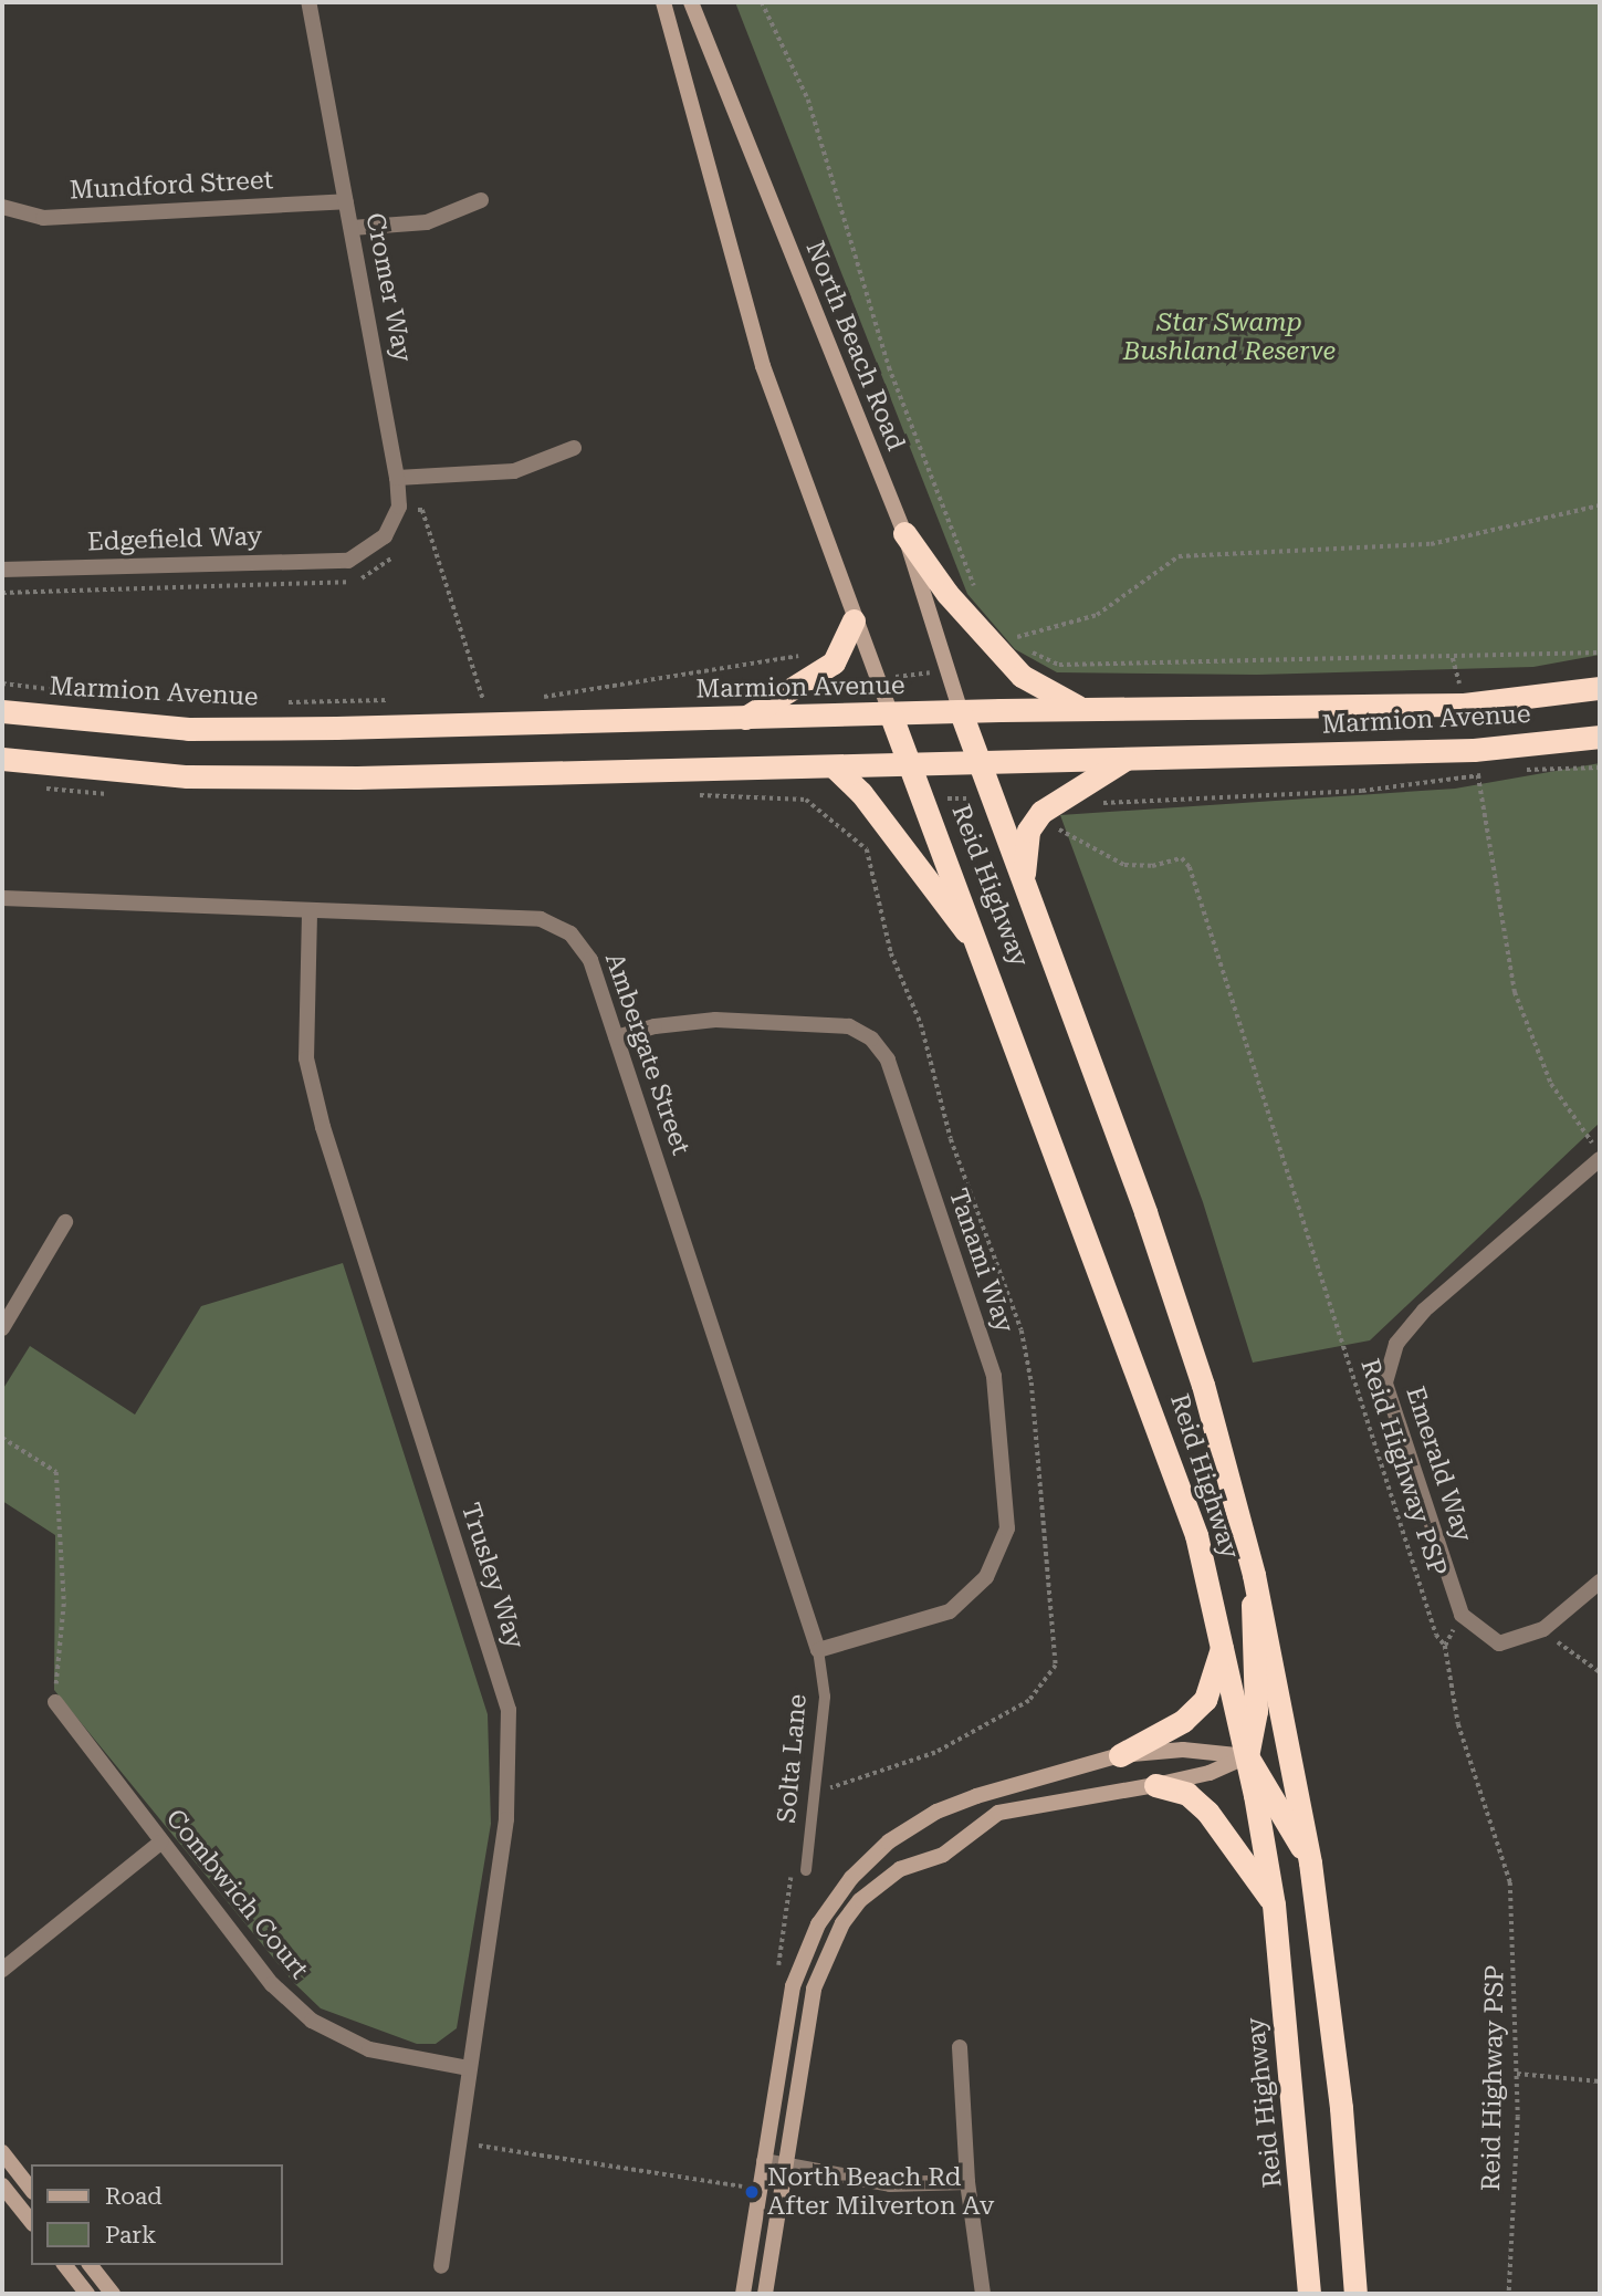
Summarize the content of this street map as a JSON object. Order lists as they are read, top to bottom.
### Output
{
  "streets": {
    "highway": ["Marmion Avenue", "Reid Highway"],
    "main road": ["North Beach Road"],
    "street": [
      "Mundford Street",
      "Cromer Way",
      "Edgefield Way",
      "Ambergate Street",
      "Tanami Way",
      "Emerald Way",
      "Trusley Way",
      "Combwich Court"
    ],
    "lane": ["Solta Lane"],
    "path": ["Reid Highway PSP"]
  },
  "crossings": [
    ["Mundford Street", "Cromer Way"],
    ["Cromer Way", "Edgefield Way"],
    ["North Beach Road", "Marmion Avenue"],
    ["North Beach Road", "Reid Highway"],
    ["Marmion Avenue", "Reid Highway"],
    ["Ambergate Street", "Tanami Way"],
    ["Ambergate Street", "Trusley Way"],
    ["Ambergate Street", "Solta Lane"],
    ["Tanami Way", "Solta Lane"],
    ["Trusley Way", "Combwich Court"]
  ],
  "parks": ["Star Swamp Bushland Reserve"],
  "places": ["North Beach Rd After Milverton Av"],
  "legend": ["Road", "Park"]
}
